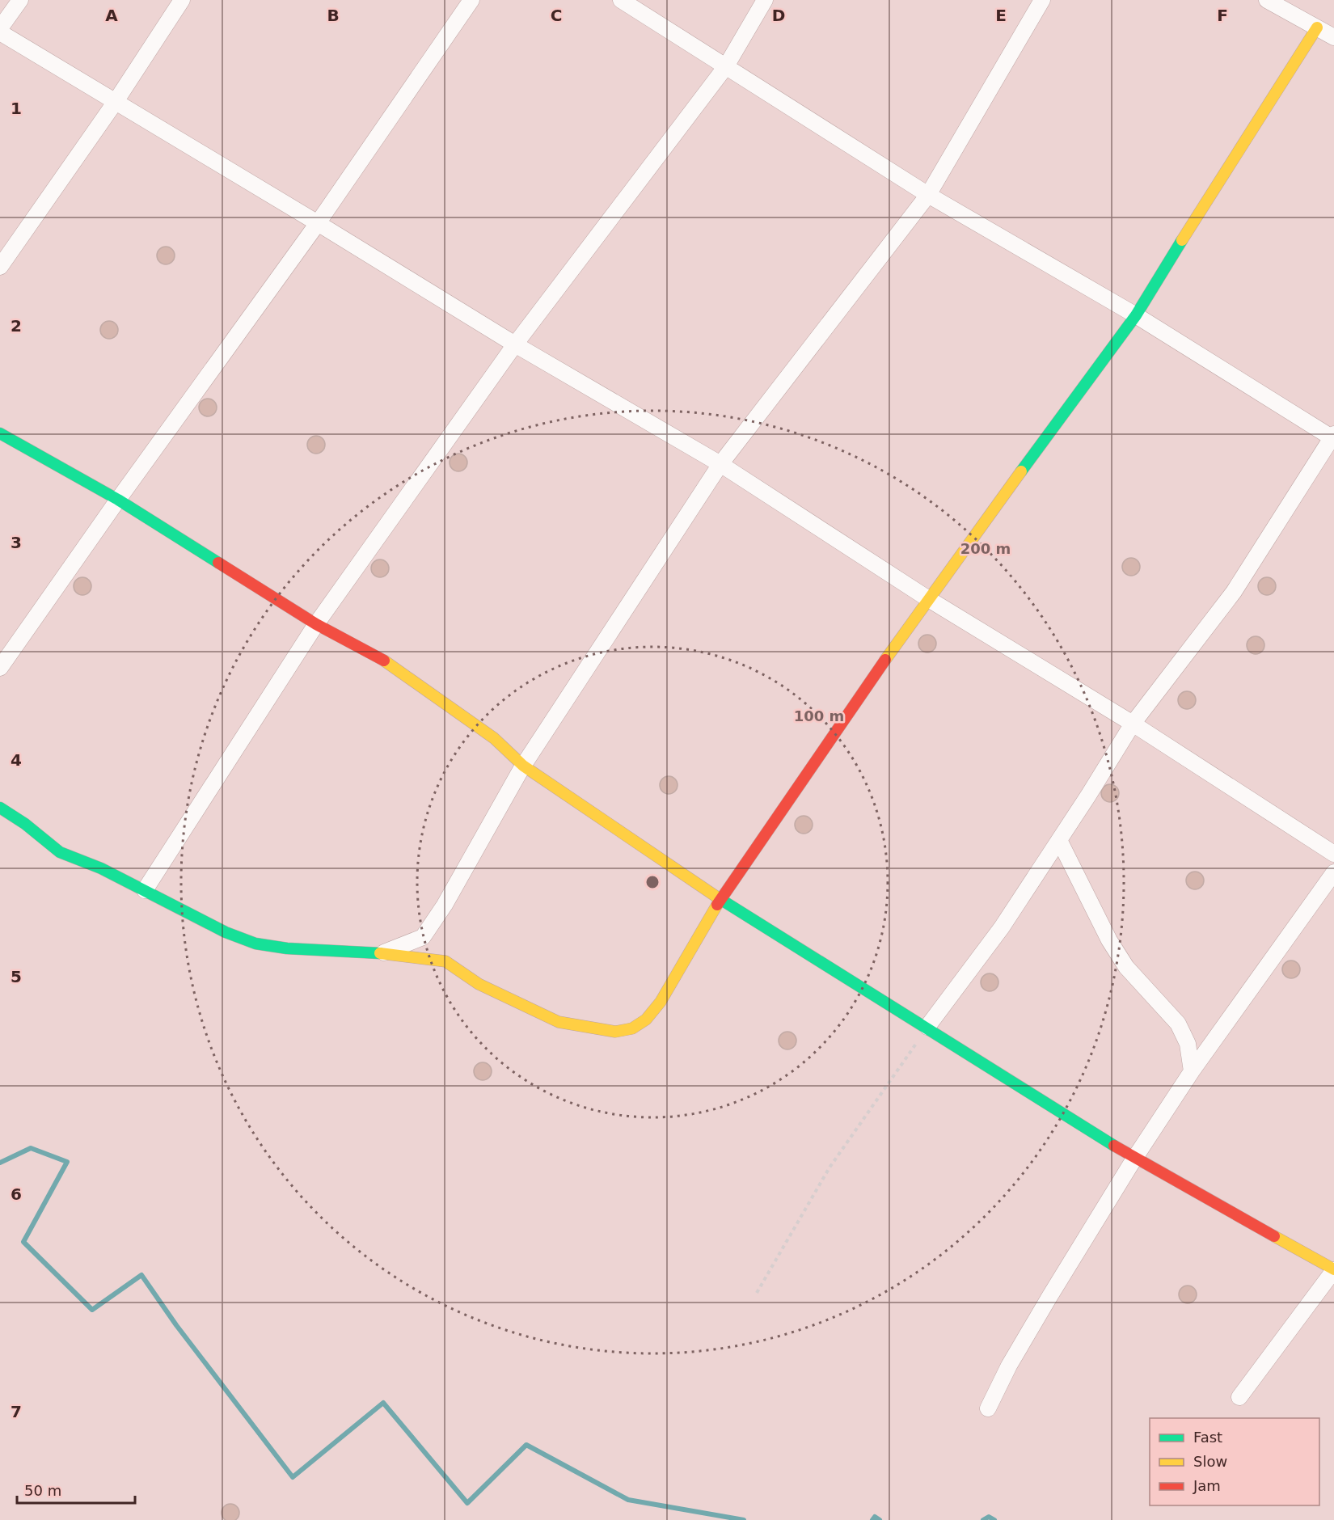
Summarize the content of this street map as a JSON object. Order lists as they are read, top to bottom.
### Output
{
  "legend": ["Fast", "Slow", "Jam"],
  "scale_bar": "50 m",
  "grid": {
    "columns": [
      "A",
      "B",
      "C",
      "D",
      "E",
      "F"
    ],
    "rows": [
      "1",
      "2",
      "3",
      "4",
      "5",
      "6",
      "7"
    ]
  },
  "rings": ["200 m", "100 m"]
}
